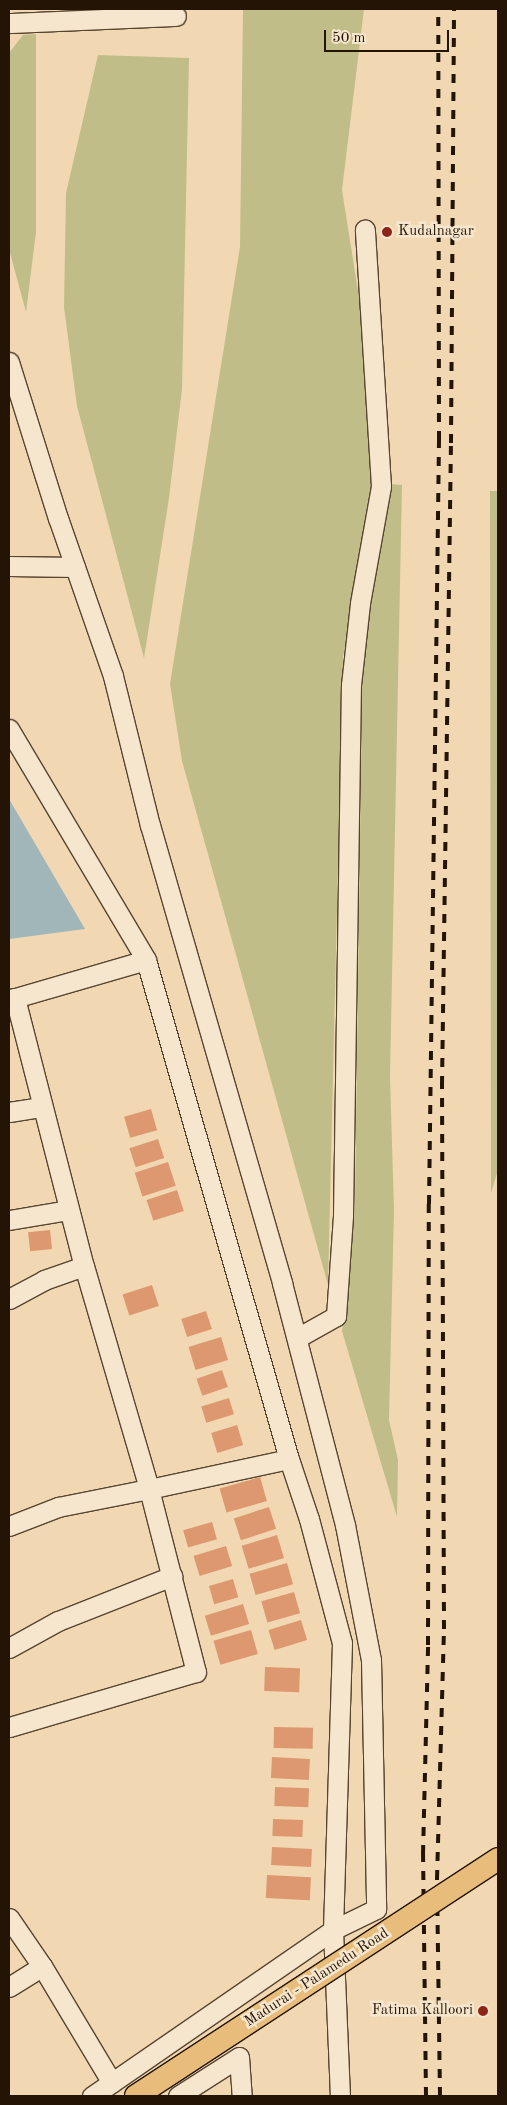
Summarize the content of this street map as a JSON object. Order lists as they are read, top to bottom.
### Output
{
  "streets": {
    "main road": ["Madurai - Palamedu Road"]
  },
  "places": ["Kudalnagar", "Fatima Kalloori"],
  "scale_bar": "50 m"
}
